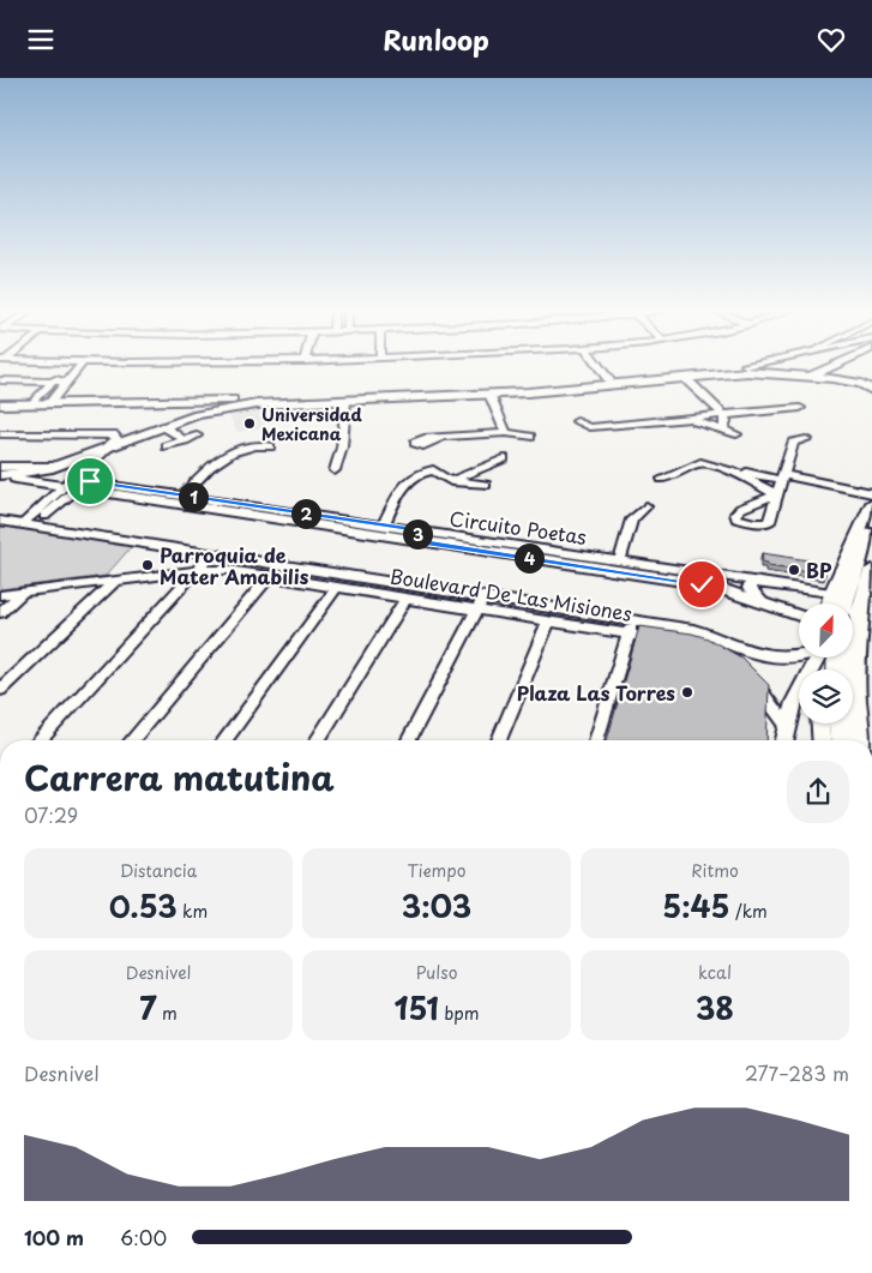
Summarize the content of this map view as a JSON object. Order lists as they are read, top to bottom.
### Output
{
  "streets": {
    "main road": ["Boulevard De Las Misiones"],
    "street": ["Circuito Poetas"]
  },
  "places": [
    "Universidad Mexicana",
    "Parroquia de Mater Amabilis",
    "BP",
    "Plaza Las Torres"
  ],
  "north": "top right",
  "page": {
    "header": "Runloop",
    "pins": [
      "1",
      "2",
      "3",
      "4"
    ],
    "heading": ["Carrera matutina", "07:29"],
    "stats": [
      ["Distancia", "0.53 km"],
      ["Tiempo", "3:03"],
      ["Ritmo", "5:45 /km"],
      ["Desnivel", "7 m"],
      ["Pulso", "151 bpm"],
      ["kcal", "38"]
    ],
    "chart": ["Desnivel", "277–283 m"],
    "list": [
      {
        "name": "100 m",
        "note": "6:00"
      }
    ]
  }
}
